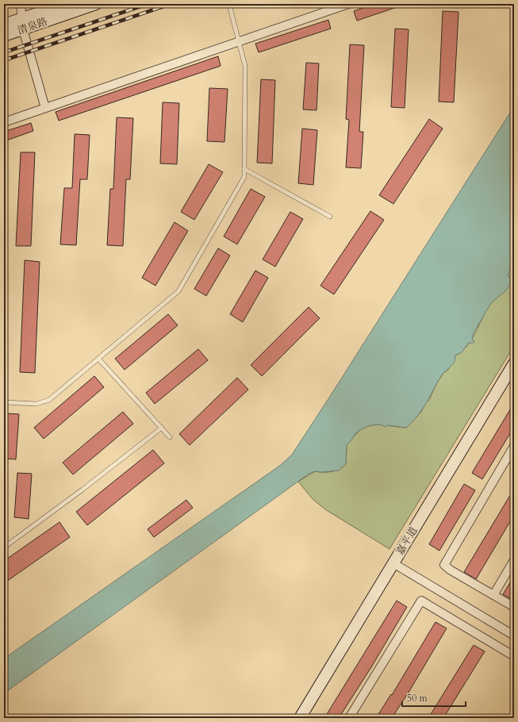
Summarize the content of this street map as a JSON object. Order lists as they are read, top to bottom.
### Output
{
  "streets": {
    "street": ["清泉路", "嘉平道"]
  },
  "scale_bar": "50 m"
}
